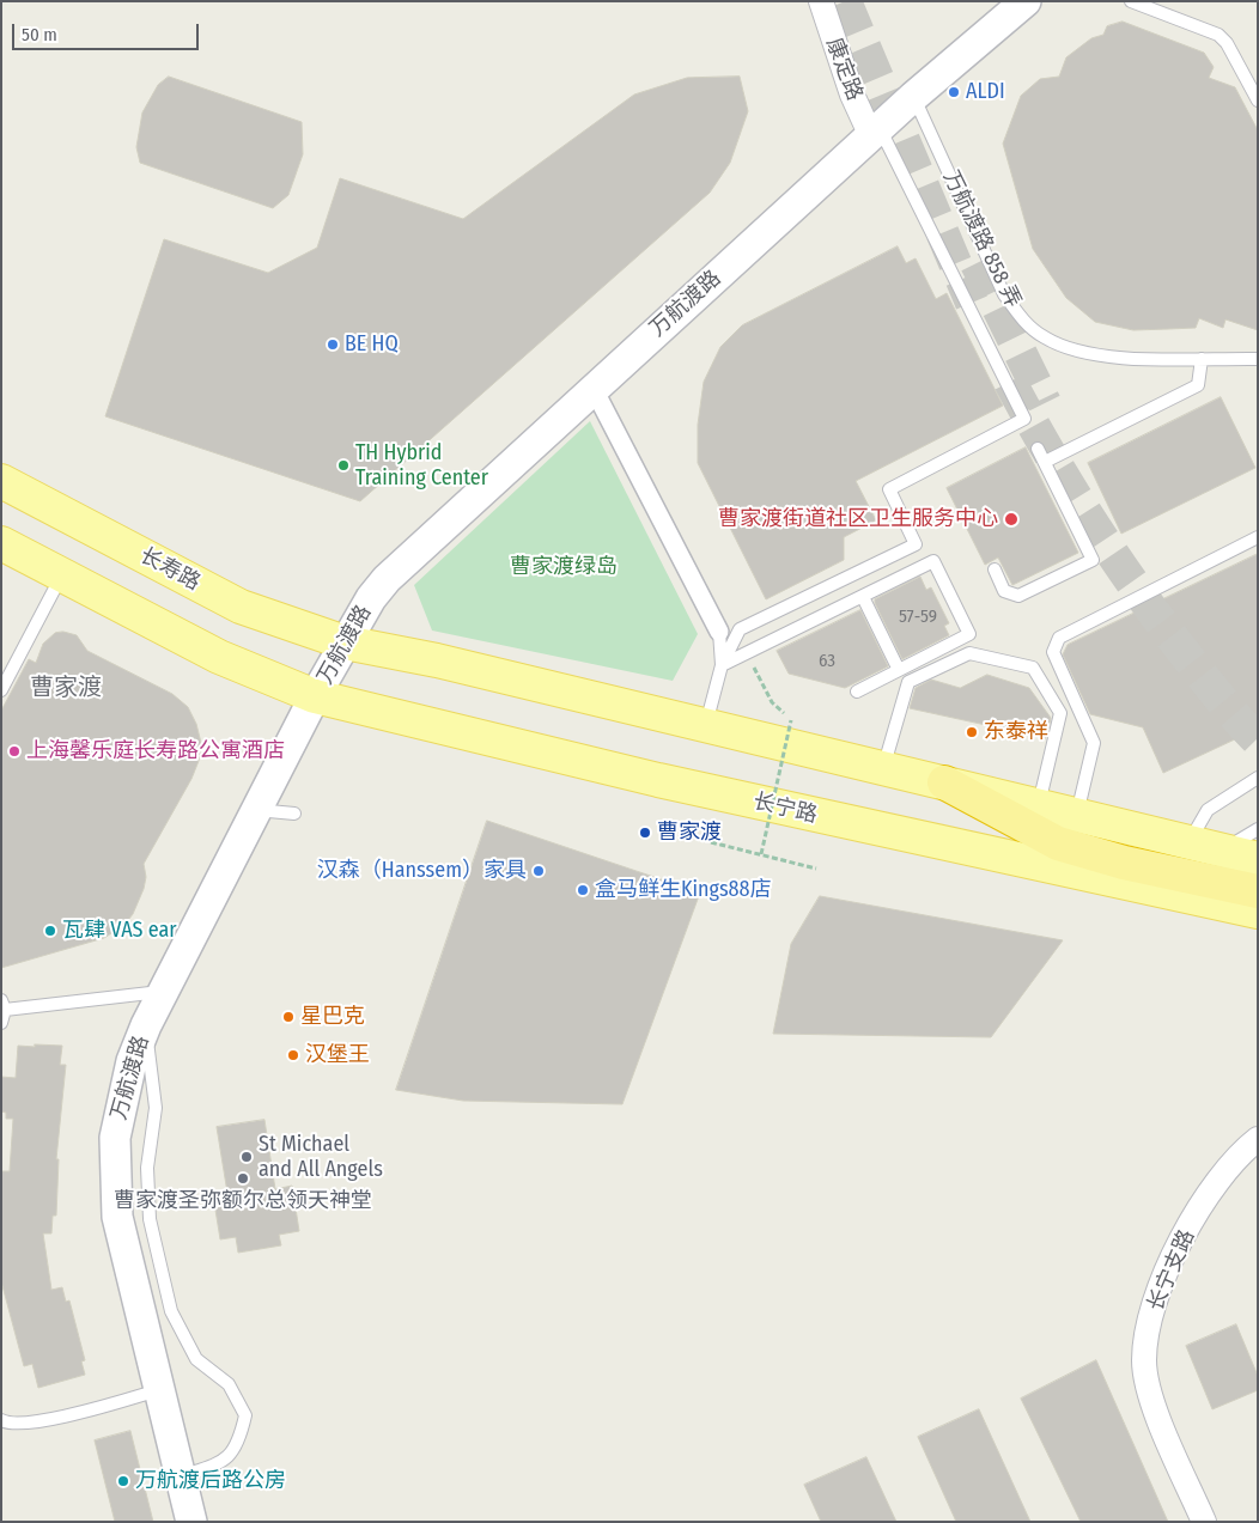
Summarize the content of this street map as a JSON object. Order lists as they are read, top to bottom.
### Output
{
  "streets": {
    "main road": ["长寿路", "长宁路"],
    "street": ["康定路", "万航渡路", "长宁支路"],
    "lane": ["万航渡路 858 弄"]
  },
  "crossings": [
    ["康定路", "万航渡路"],
    ["万航渡路 858 弄", "万航渡路"],
    ["万航渡路", "长寿路"],
    ["万航渡路", "长宁路"]
  ],
  "districts": ["曹家渡"],
  "parks": ["曹家渡绿岛"],
  "places": [
    "ALDI",
    "BE HQ",
    "TH Hybrid Training Center",
    "曹家渡街道社区卫生服务中心",
    "东泰祥",
    "上海馨乐庭长寿路公寓酒店",
    "曹家渡",
    "汉森（Hanssem）家具",
    "盒马鲜生Kings88店",
    "瓦肆 VAS ear",
    "星巴克",
    "汉堡王",
    "St Michael and All Angels",
    "曹家渡圣弥额尔总领天神堂",
    "万航渡后路公房"
  ],
  "house_numbers": ["57-59", "63"],
  "scale_bar": "50 m"
}
